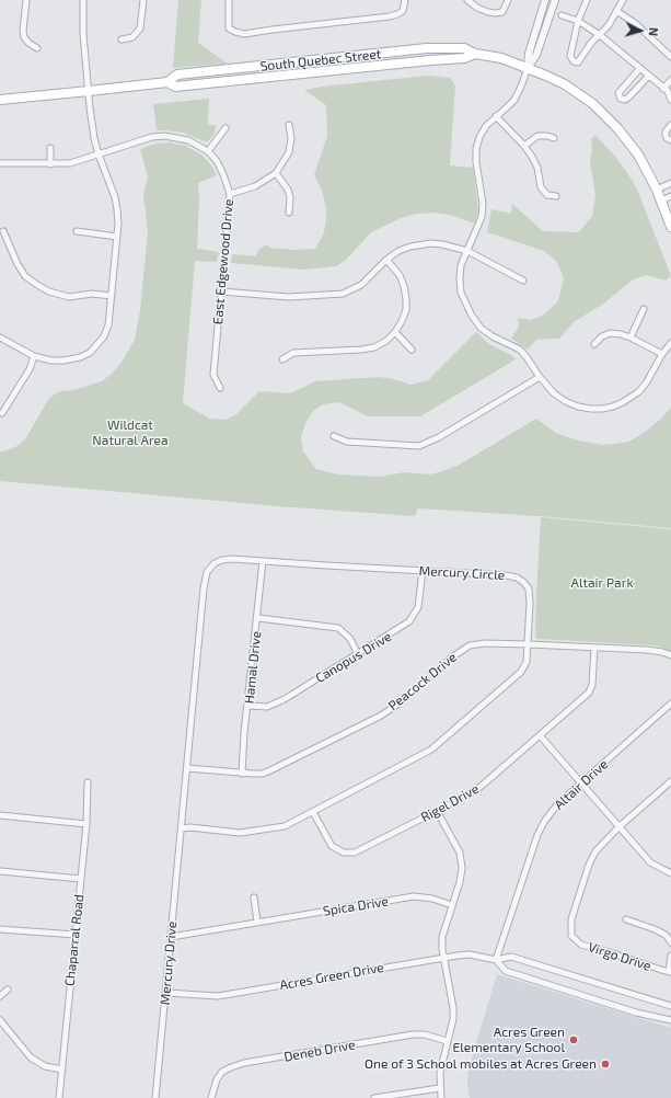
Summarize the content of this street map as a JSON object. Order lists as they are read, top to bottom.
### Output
{
  "streets": {
    "main road": ["South Quebec Street"],
    "street": [
      "East Edgewood Drive",
      "Mercury Circle",
      "Canopus Drive",
      "Hamal Drive",
      "Peacock Drive",
      "Altair Drive",
      "Rigel Drive",
      "Spica Drive",
      "Chaparral Road",
      "Virgo Drive",
      "Mercury Drive",
      "Acres Green Drive",
      "Deneb Drive"
    ]
  },
  "crossings": [
    ["Mercury Circle", "Canopus Drive"],
    ["Mercury Circle", "Hamal Drive"],
    ["Mercury Circle", "Peacock Drive"],
    ["Mercury Circle", "Rigel Drive"],
    ["Mercury Circle", "Mercury Drive"],
    ["Canopus Drive", "Hamal Drive"],
    ["Hamal Drive", "Peacock Drive"],
    ["Peacock Drive", "Rigel Drive"],
    ["Altair Drive", "Acres Green Drive"],
    ["Spica Drive", "Mercury Drive"],
    ["Mercury Drive", "Acres Green Drive"]
  ],
  "parks": ["Wildcat Natural Area", "Altair Park"],
  "places": ["Acres Green Elementary School", "One of 3 School mobiles at Acres Green"],
  "north": "right"
}
